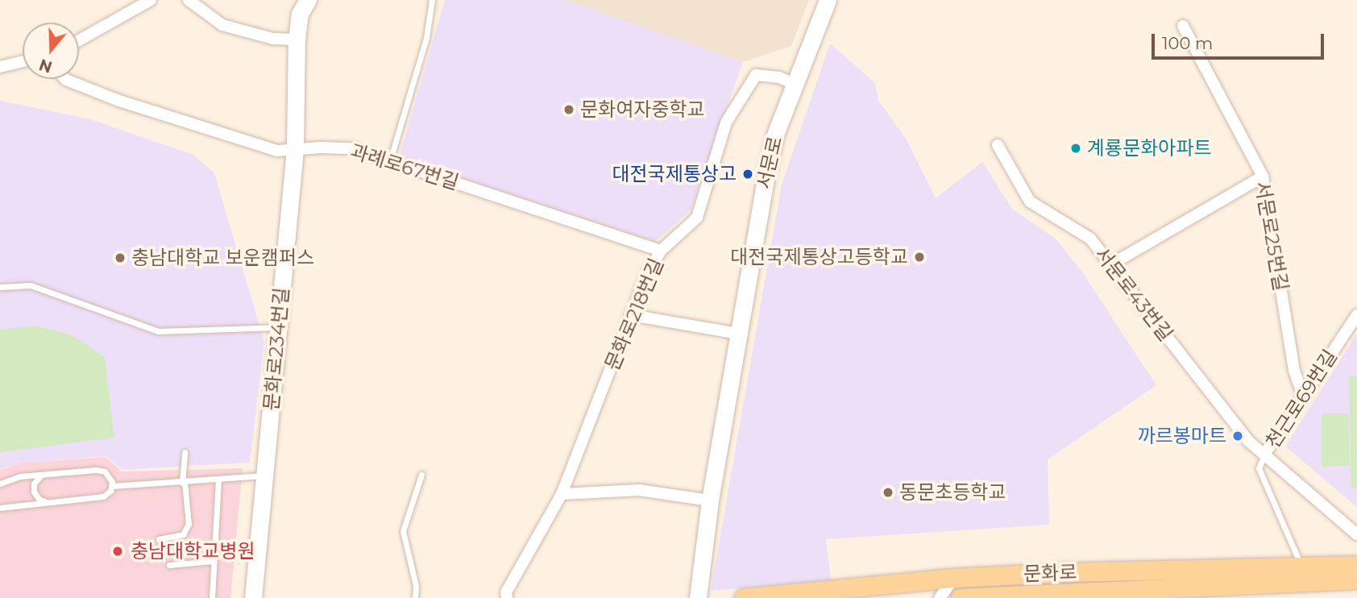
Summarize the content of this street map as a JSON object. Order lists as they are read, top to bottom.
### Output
{
  "streets": {
    "main road": ["서문로", "문화로234번길", "문화로"],
    "street": [
      "과례로67번길",
      "서문로25번길",
      "서문로43번길",
      "문화로218번길",
      "천근로69번길"
    ]
  },
  "crossings": [
    ["서문로", "문화로218번길"],
    ["과례로67번길", "문화로218번길"],
    ["과례로67번길", "문화로234번길"],
    ["서문로25번길", "천근로69번길"],
    ["서문로43번길", "천근로69번길"]
  ],
  "places": [
    "문화여자중학교",
    "계룡문화아파트",
    "대전국제통상고",
    "대전국제통상고등학교",
    "충남대학교 보운캠퍼스",
    "까르봉마트",
    "동문초등학교",
    "충남대학교병원"
  ],
  "scale_bar": "100 m",
  "north": "bottom"
}
